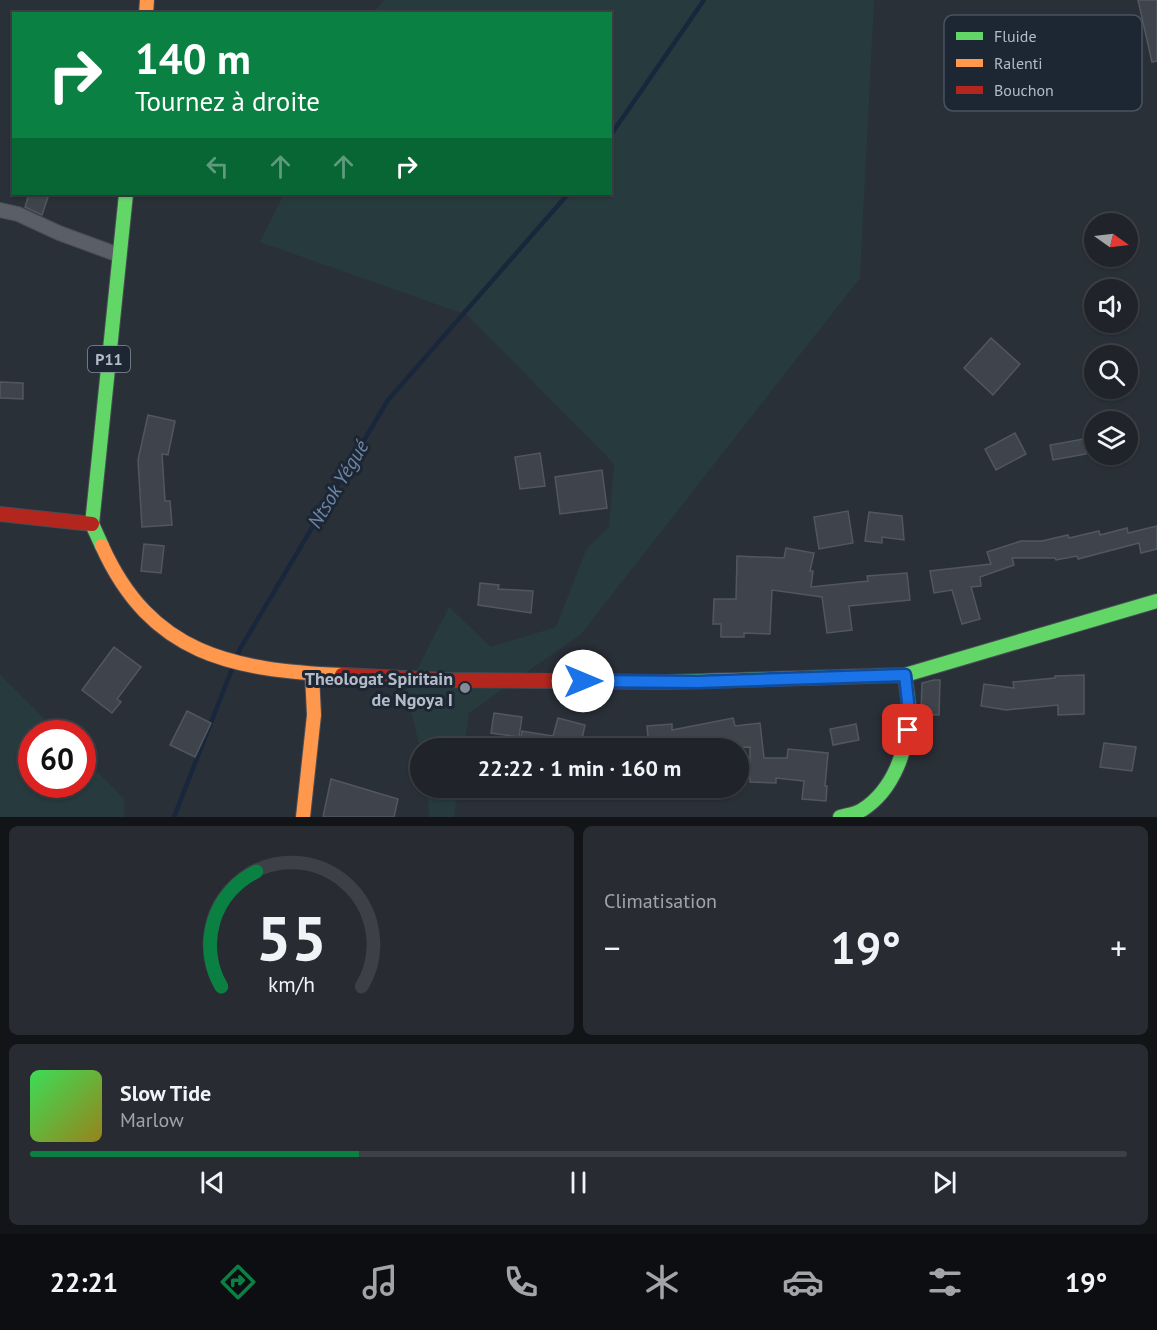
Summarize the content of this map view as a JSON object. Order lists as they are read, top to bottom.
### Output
{
  "streets": {
    "main road": ["P11"]
  },
  "water": ["Ntsok Yégué"],
  "places": ["Theologat Spiritain de Ngoya I"],
  "legend": ["Fluide", "Ralenti", "Bouchon"],
  "north": "right",
  "page": {
    "turn": ["140 m", "Tournez à droite"],
    "limit": "60",
    "trip": "22:22 · 1 min · 160 m",
    "tile": "Climatisation",
    "heat": ["−", "19°", "+"],
    "song": ["Slow Tide", "Marlow"],
    "tabs": ["22:21", "19°"],
    "gauge": ["55", "km/h"]
  }
}
